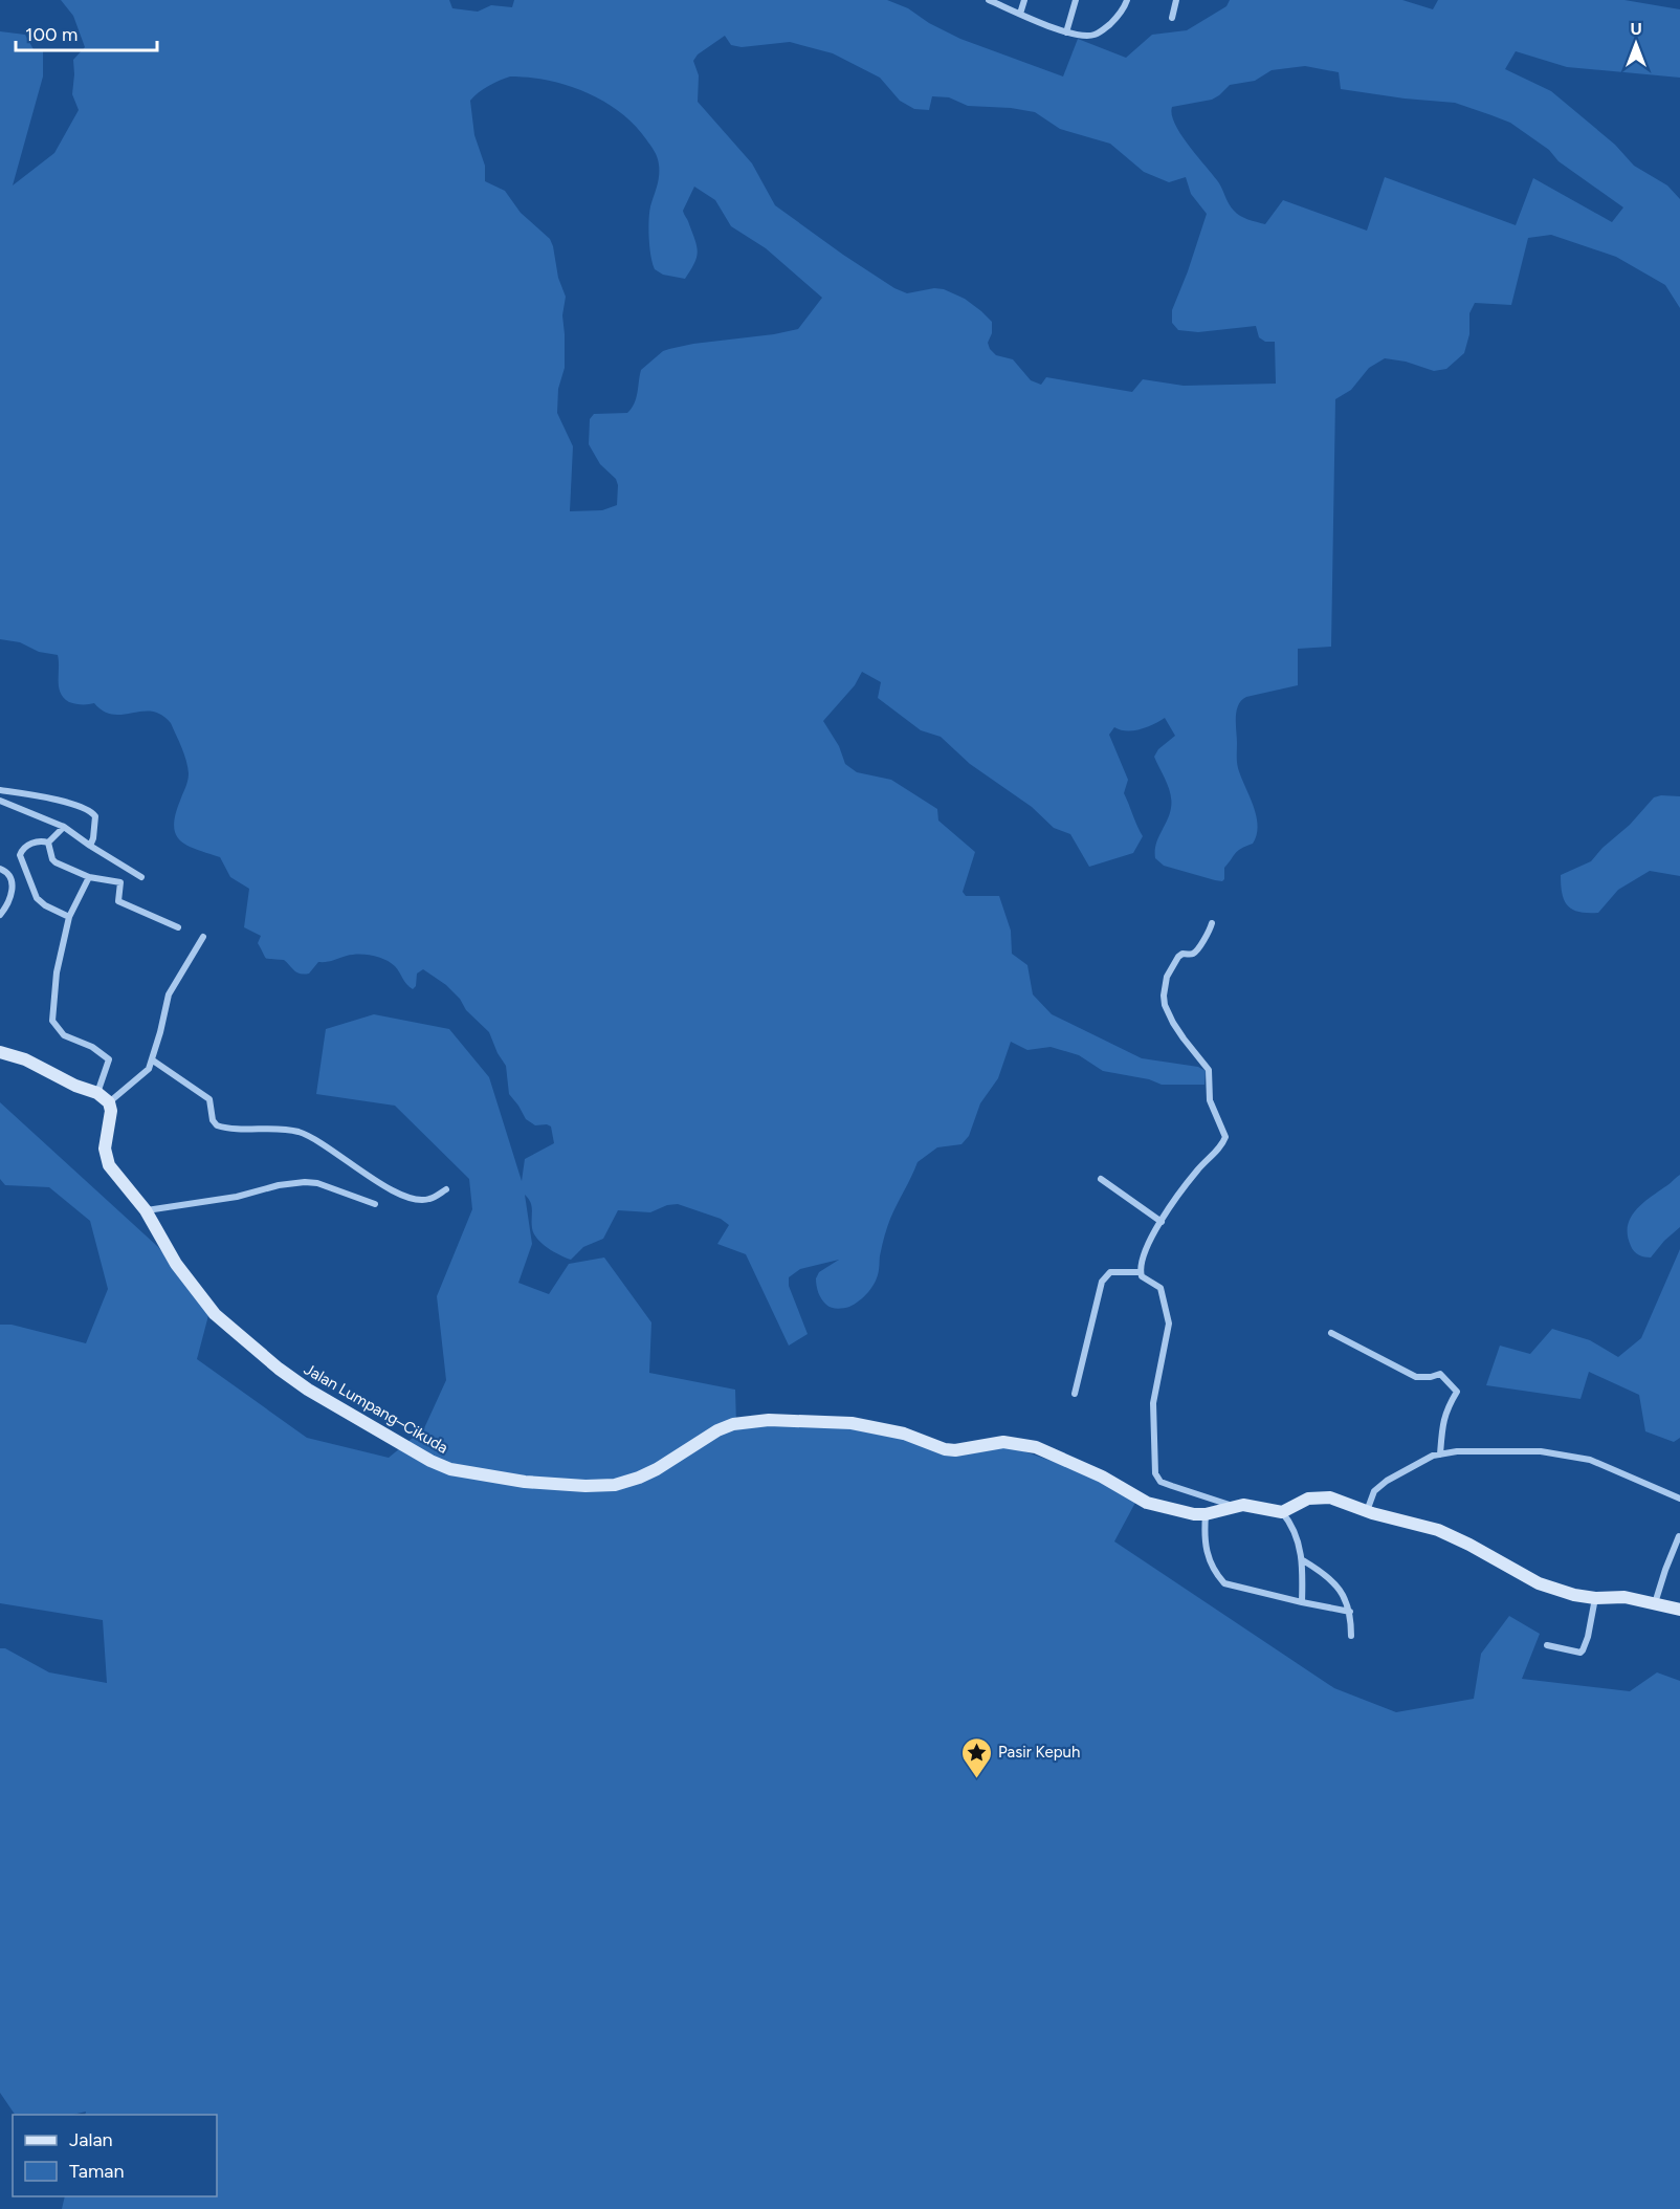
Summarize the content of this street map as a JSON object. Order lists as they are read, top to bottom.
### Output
{
  "streets": {
    "street": ["Jalan Lumpang–Cikuda"]
  },
  "places": {
    "place": ["Pasir Kepuh"]
  },
  "legend": ["Jalan", "Taman"],
  "scale_bar": "100 m",
  "north": "top"
}
